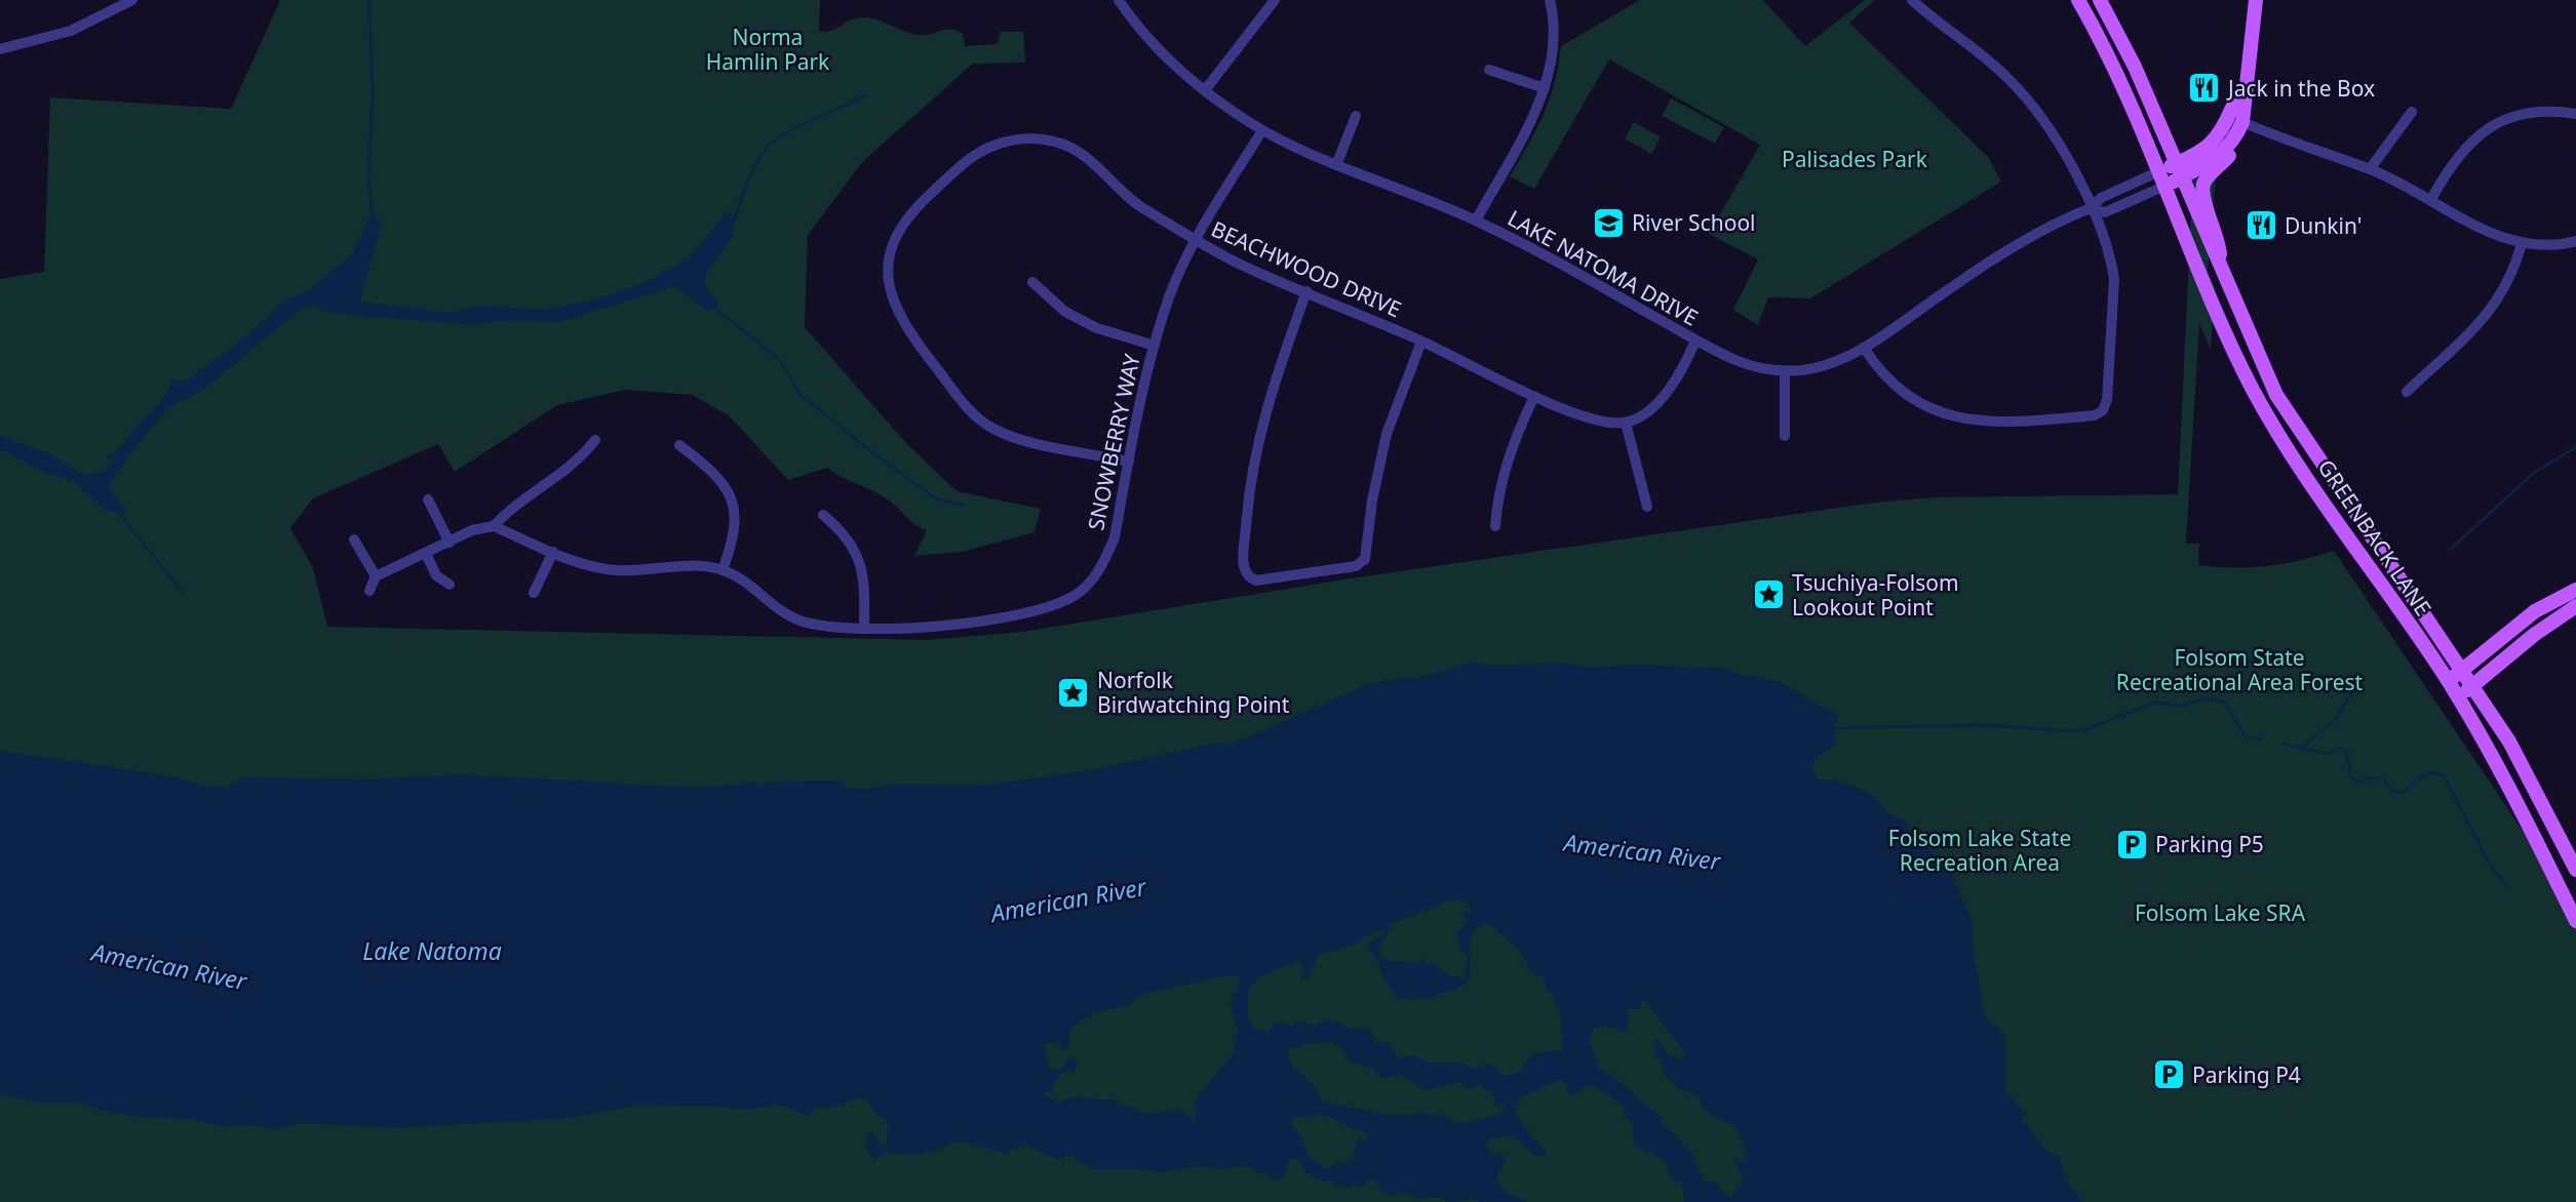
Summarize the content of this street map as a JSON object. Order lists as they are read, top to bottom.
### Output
{
  "streets": {
    "main road": ["GREENBACK LANE"],
    "street": ["LAKE NATOMA DRIVE", "BEACHWOOD DRIVE", "SNOWBERRY WAY"]
  },
  "crossings": [
    ["LAKE NATOMA DRIVE", "SNOWBERRY WAY"],
    ["LAKE NATOMA DRIVE", "GREENBACK LANE"],
    ["BEACHWOOD DRIVE", "SNOWBERRY WAY"]
  ],
  "water": ["American River", "Lake Natoma"],
  "parks": [
    "Norma Hamlin Park",
    "Palisades Park",
    "Folsom State Recreational Area Forest",
    "Folsom Lake State Recreation Area",
    "Folsom Lake SRA"
  ],
  "places": {
    "restaurant": ["Jack in the Box", "Dunkin'"],
    "school or university": ["River School"],
    "place": ["Tsuchiya-Folsom Lookout Point", "Norfolk Birdwatching Point"],
    "parking": ["Parking P5", "Parking P4"]
  }
}
